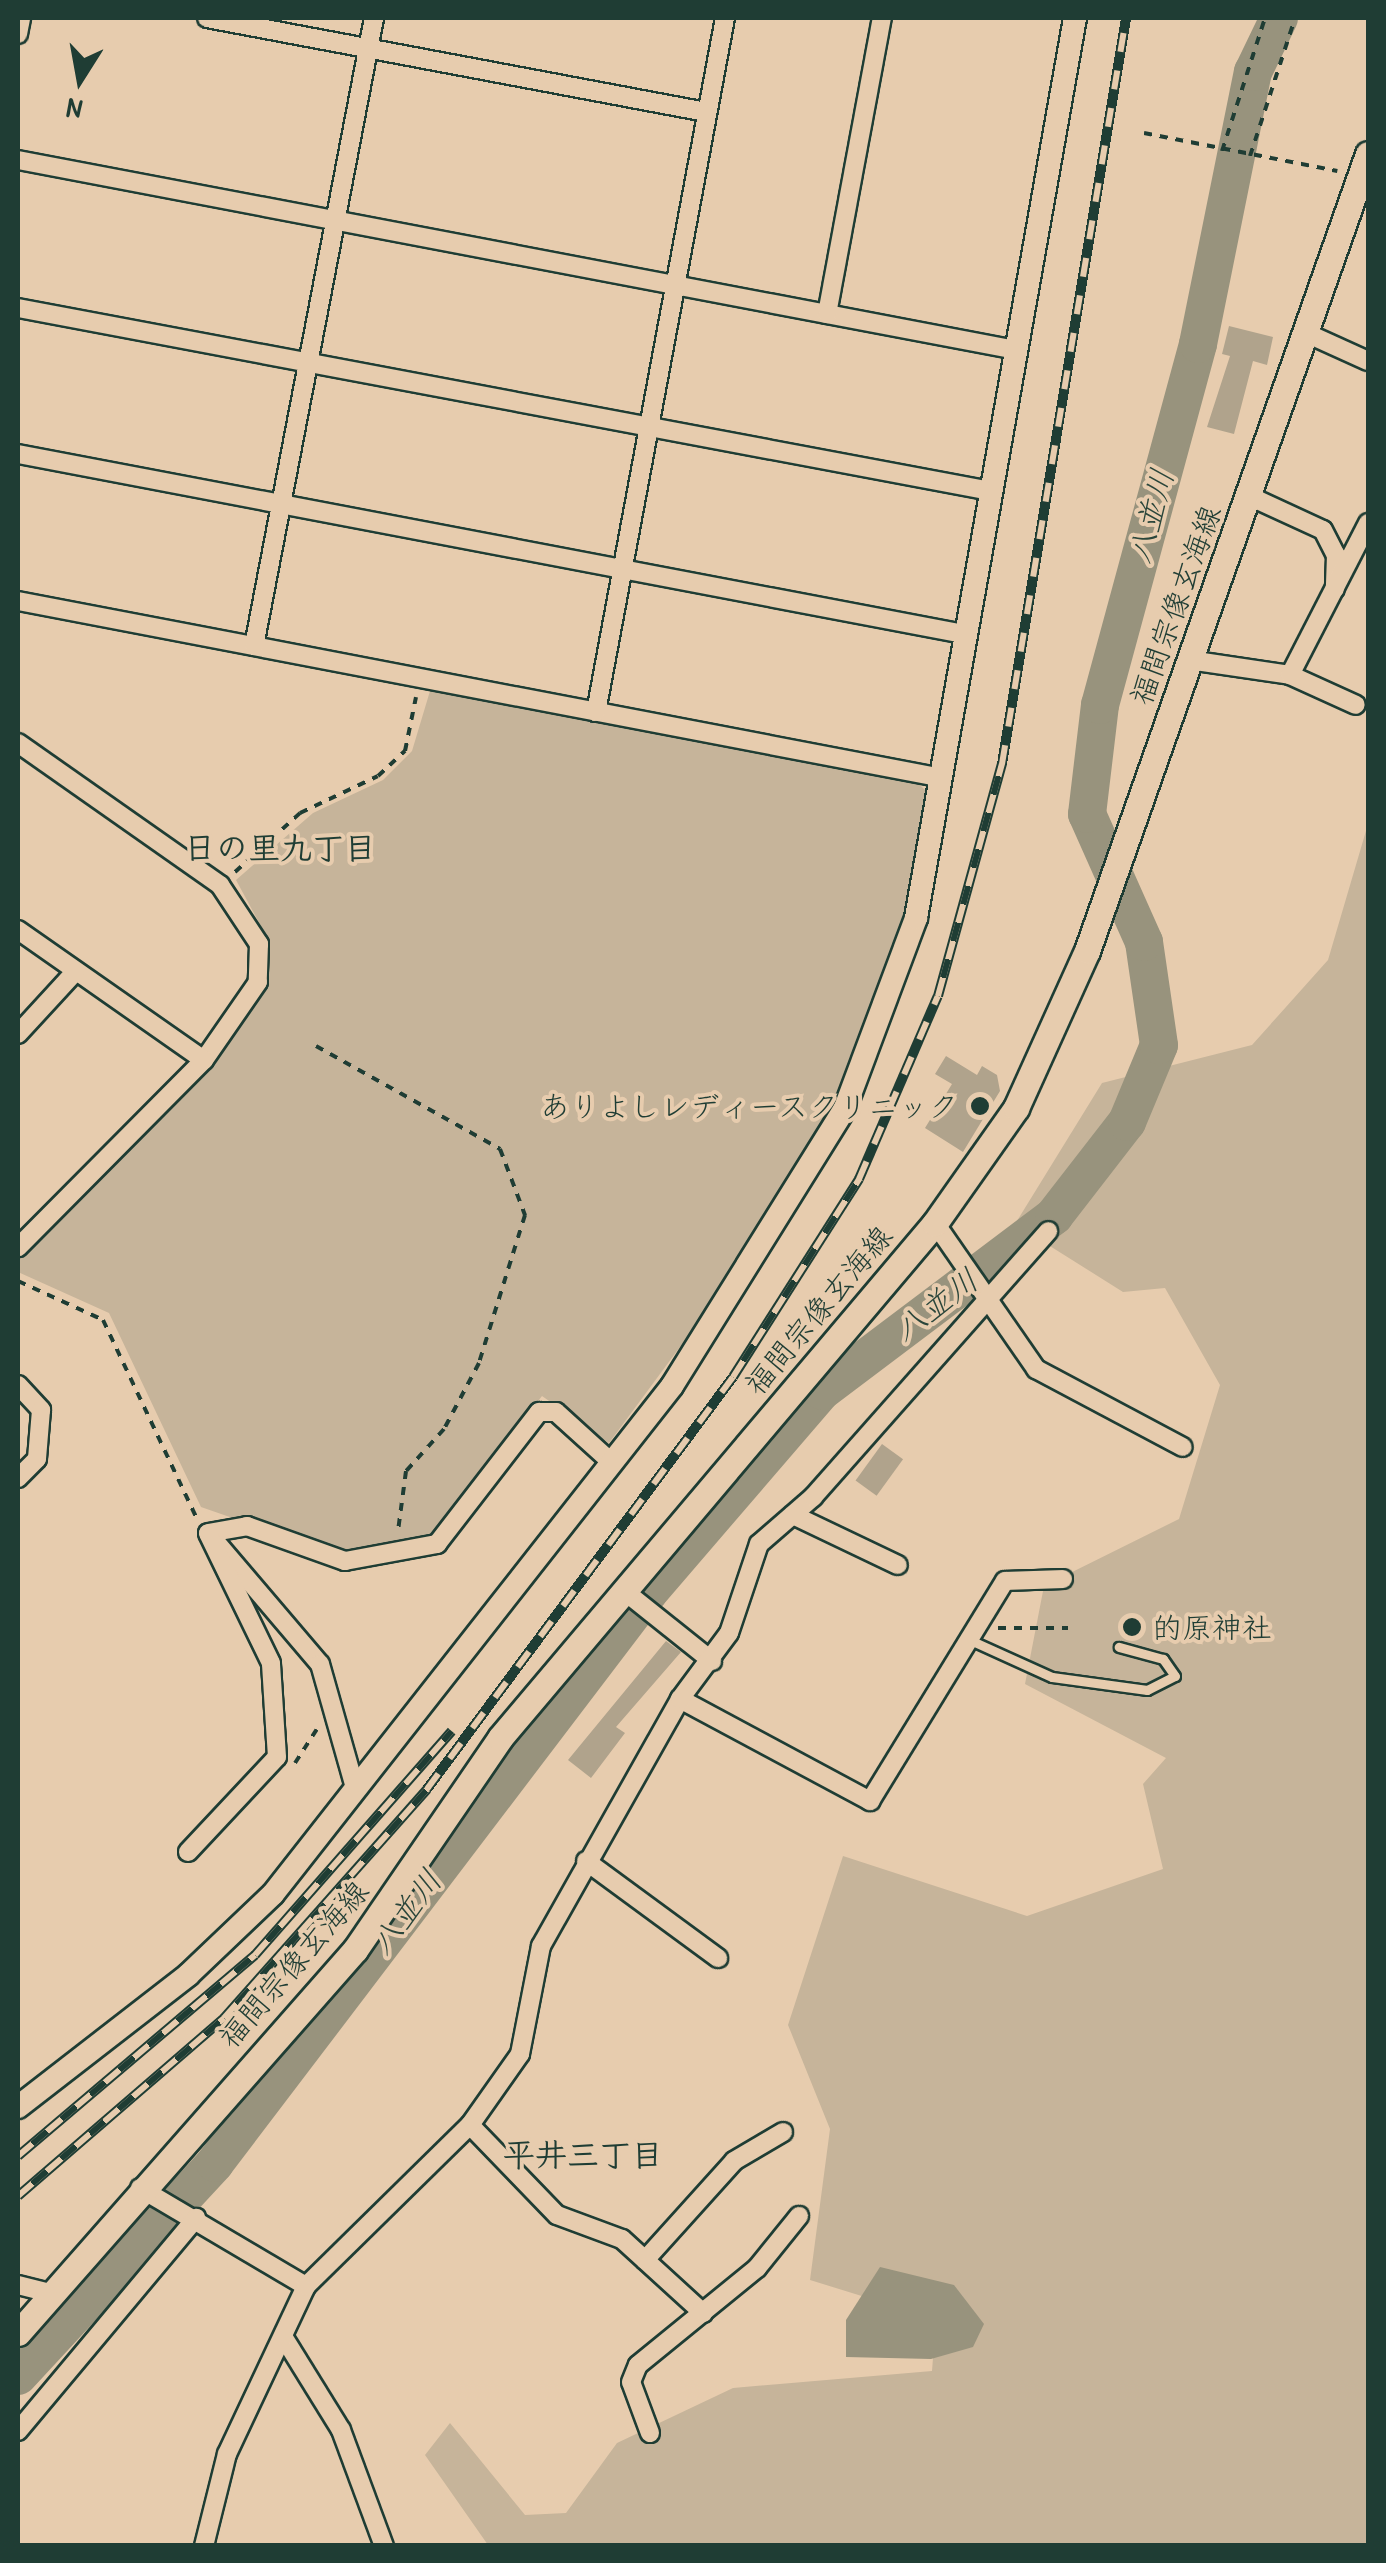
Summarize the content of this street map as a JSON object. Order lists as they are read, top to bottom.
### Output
{
  "streets": {
    "main road": ["福間宗像玄海線"]
  },
  "districts": ["日の里九丁目", "平井三丁目"],
  "water": ["八並川"],
  "places": ["ありよしレディースクリニック", "的原神社"],
  "north": "bottom"
}
